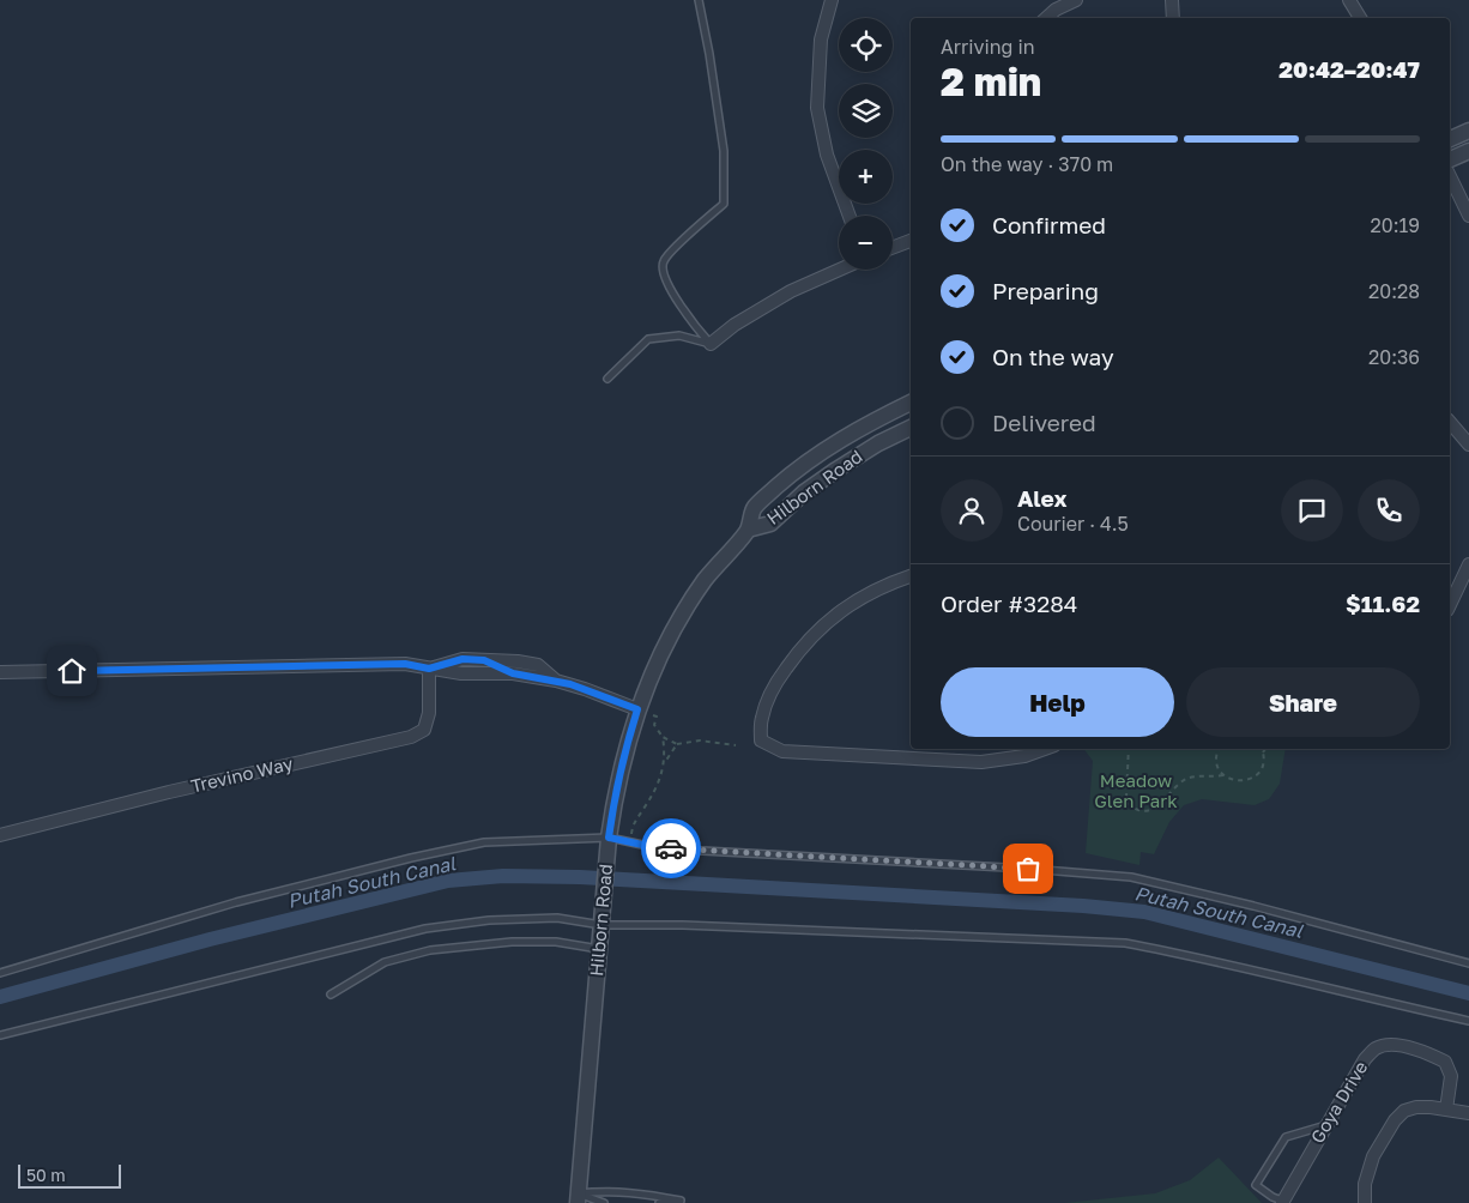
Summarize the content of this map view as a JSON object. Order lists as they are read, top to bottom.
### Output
{
  "streets": {
    "street": ["Hilborn Road", "Trevino Way", "Goya Drive"]
  },
  "water": ["Putah South Canal"],
  "parks": ["Meadow Glen Park"],
  "scale_bar": "50 m",
  "page": {
    "map_buttons": ["+", "−"],
    "heading": ["2 min", "Arriving in", "20:42–20:47"],
    "panel": [
      "Alex",
      "Courier · 4.5",
      "Order #3284",
      "$11.62"
    ],
    "bar": "On the way · 370 m",
    "list": [
      ["Confirmed", "20:19"],
      ["Preparing", "20:28"],
      ["On the way", "20:36"],
      "Delivered"
    ],
    "buttons": ["Help", "Share"],
    "scale": "50 m"
  }
}
